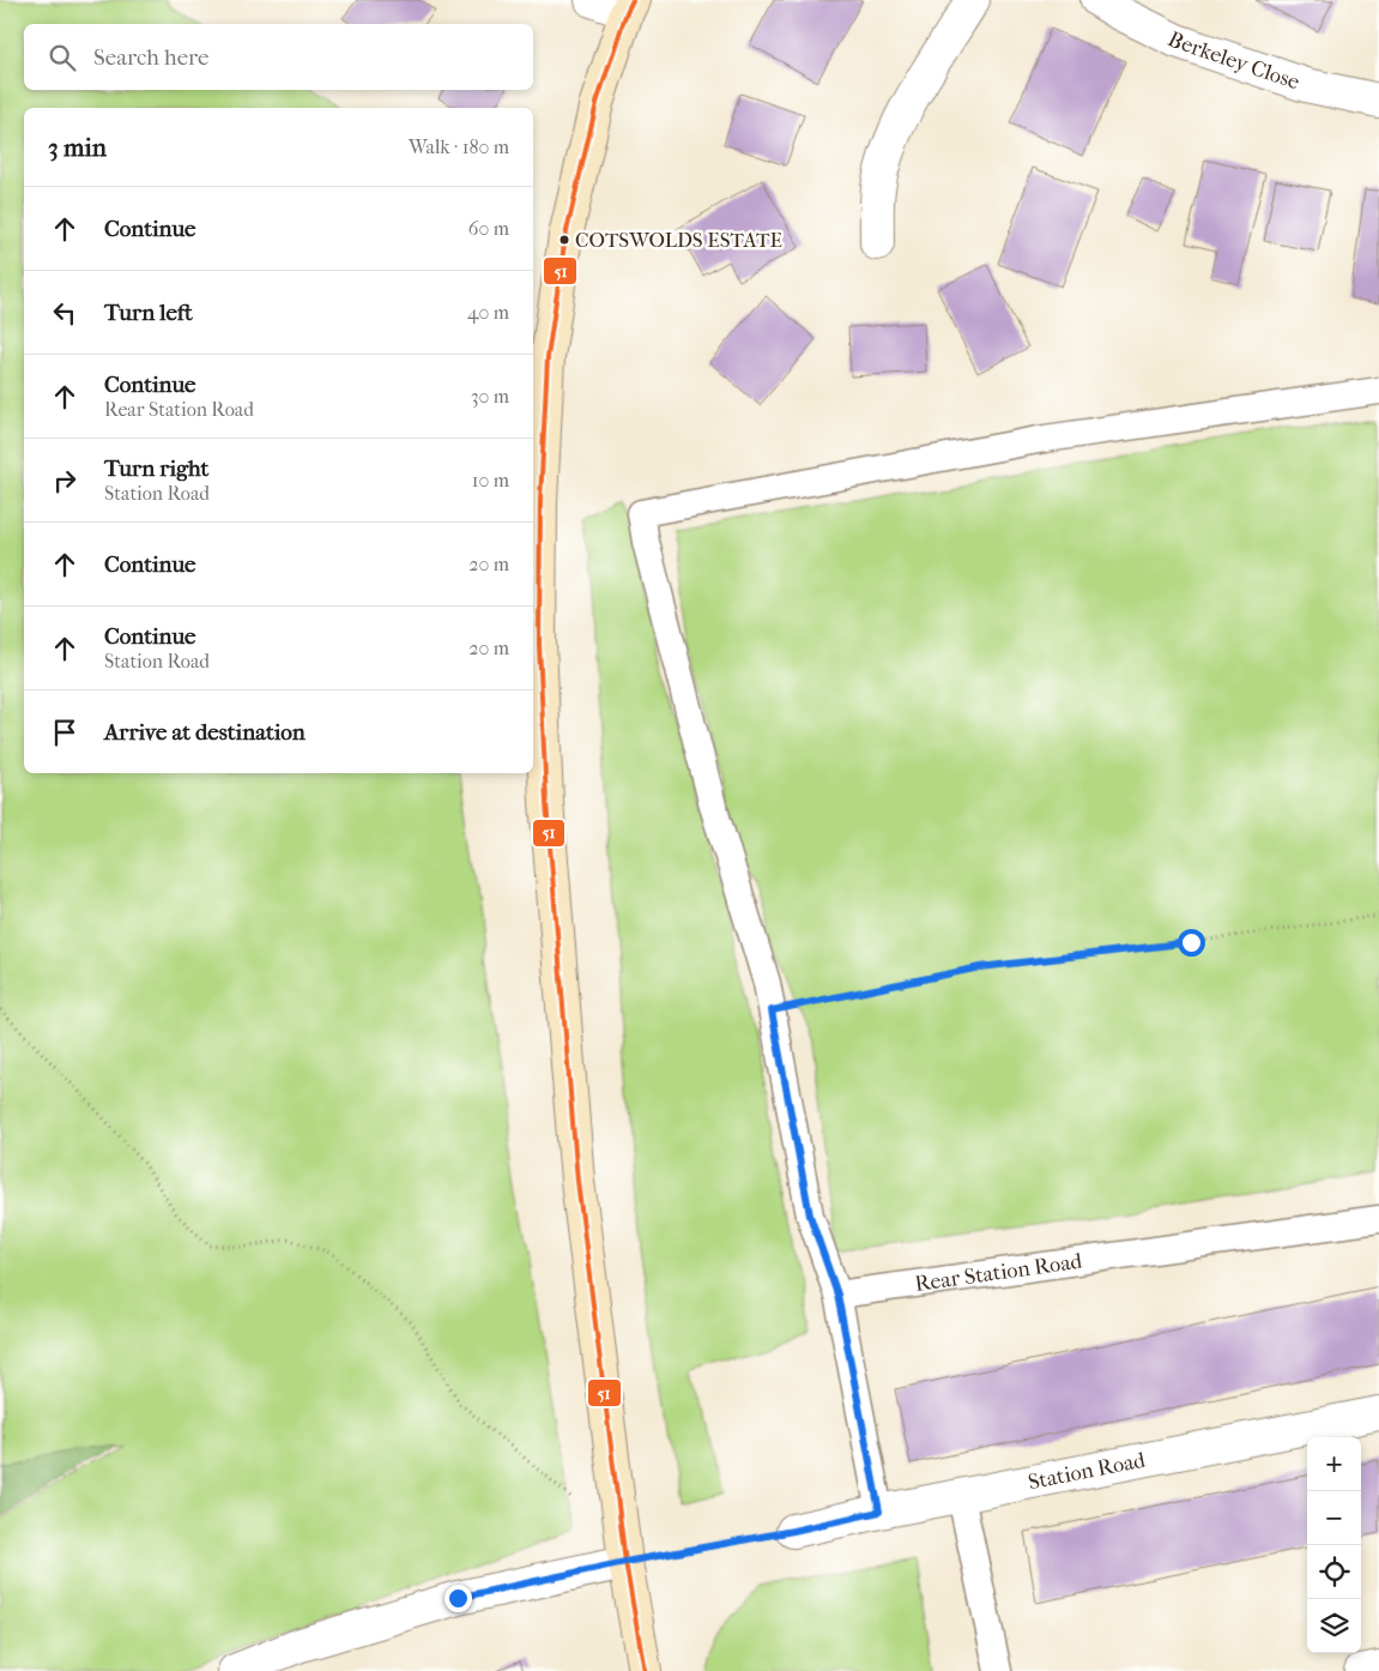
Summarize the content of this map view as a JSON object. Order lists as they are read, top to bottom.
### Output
{
  "streets": {
    "street": ["Berkeley Close", "Station Road"],
    "lane": ["Rear Station Road"]
  },
  "places": ["COTSWOLDS ESTATE"],
  "lines": ["transit line 51"],
  "page": {
    "search": "Search here",
    "heading": ["3 min", "Walk · 180 m"],
    "list": [
      ["Continue", "60 m"],
      ["Turn left", "40 m"],
      ["Continue", "Rear Station Road", "30 m"],
      ["Turn right", "Station Road", "10 m"],
      ["Continue", "20 m"],
      ["Continue", "Station Road", "20 m"],
      "Arrive at destination"
    ],
    "map_buttons": ["+", "−"]
  }
}
